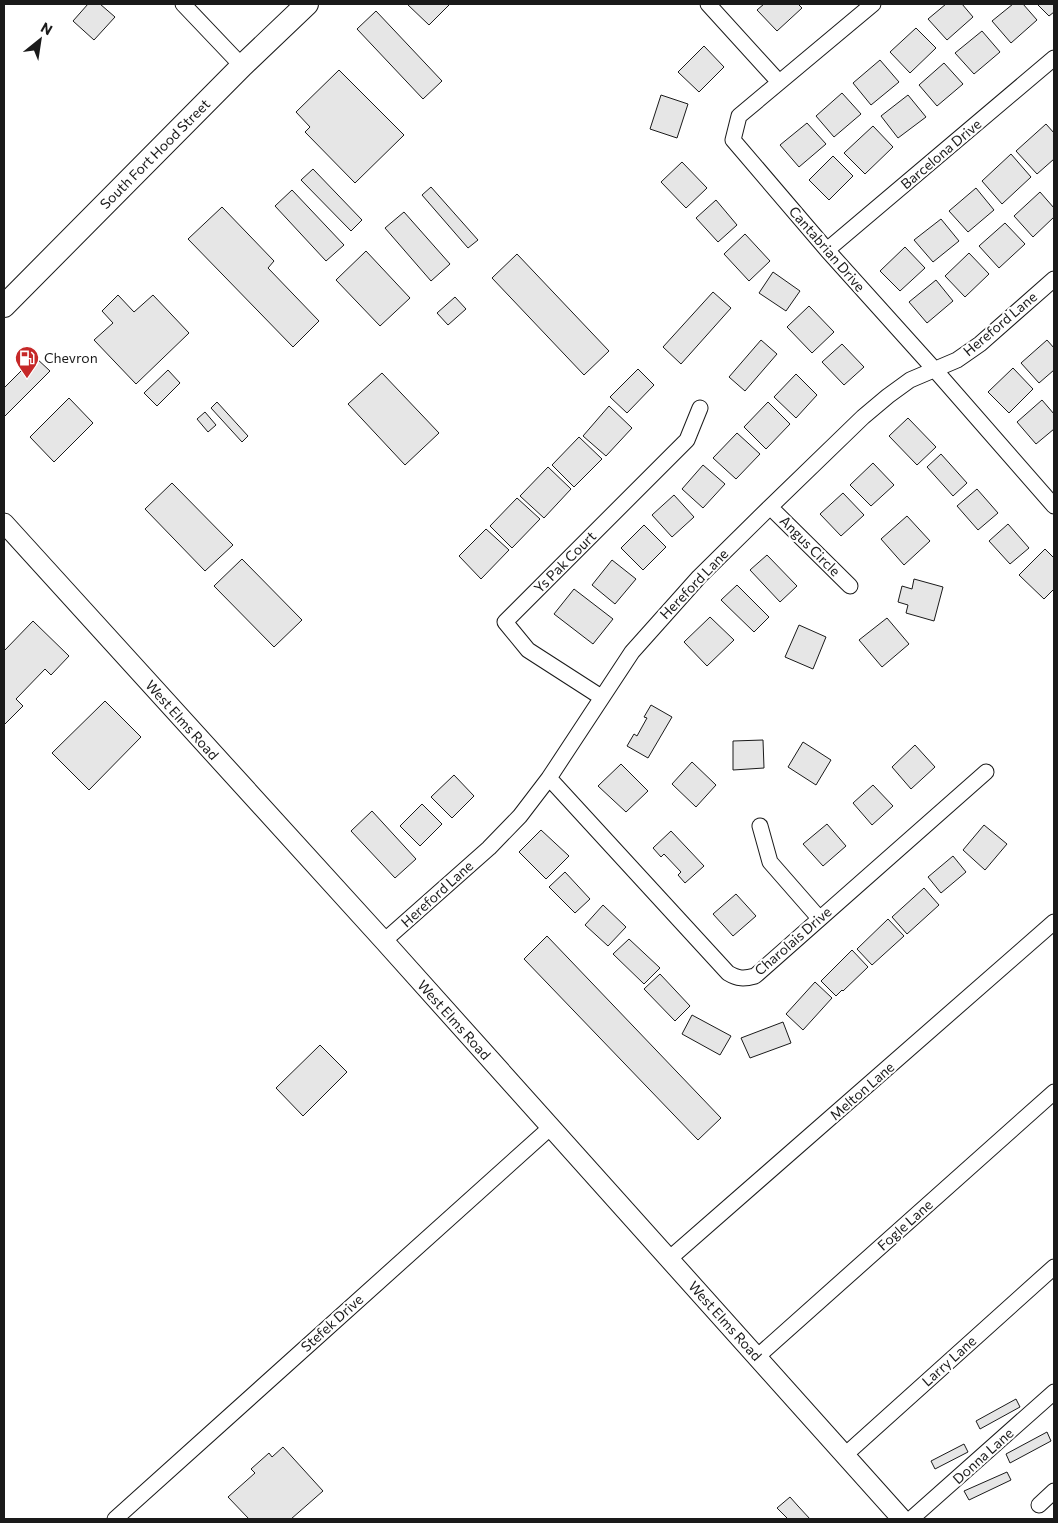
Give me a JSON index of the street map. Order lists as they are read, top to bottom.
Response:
{
  "streets": {
    "highway": ["South Fort Hood Street"],
    "main road": ["West Elms Road"],
    "street": [
      "Barcelona Drive",
      "Cantabrian Drive",
      "Hereford Lane",
      "Angus Circle",
      "Ys Pak Court",
      "Charolais Drive",
      "Melton Lane",
      "Fogle Lane",
      "Stefek Drive",
      "Larry Lane",
      "Donna Lane"
    ]
  },
  "crossings": [
    ["Barcelona Drive", "Cantabrian Drive"],
    ["Cantabrian Drive", "Hereford Lane"],
    ["Hereford Lane", "Angus Circle"],
    ["Hereford Lane", "Ys Pak Court"],
    ["Hereford Lane", "West Elms Road"],
    ["Hereford Lane", "Charolais Drive"],
    ["West Elms Road", "Melton Lane"],
    ["West Elms Road", "Fogle Lane"],
    ["West Elms Road", "Stefek Drive"],
    ["West Elms Road", "Larry Lane"]
  ],
  "places": {
    "fuel station": ["Chevron"]
  },
  "north": "top right"
}
